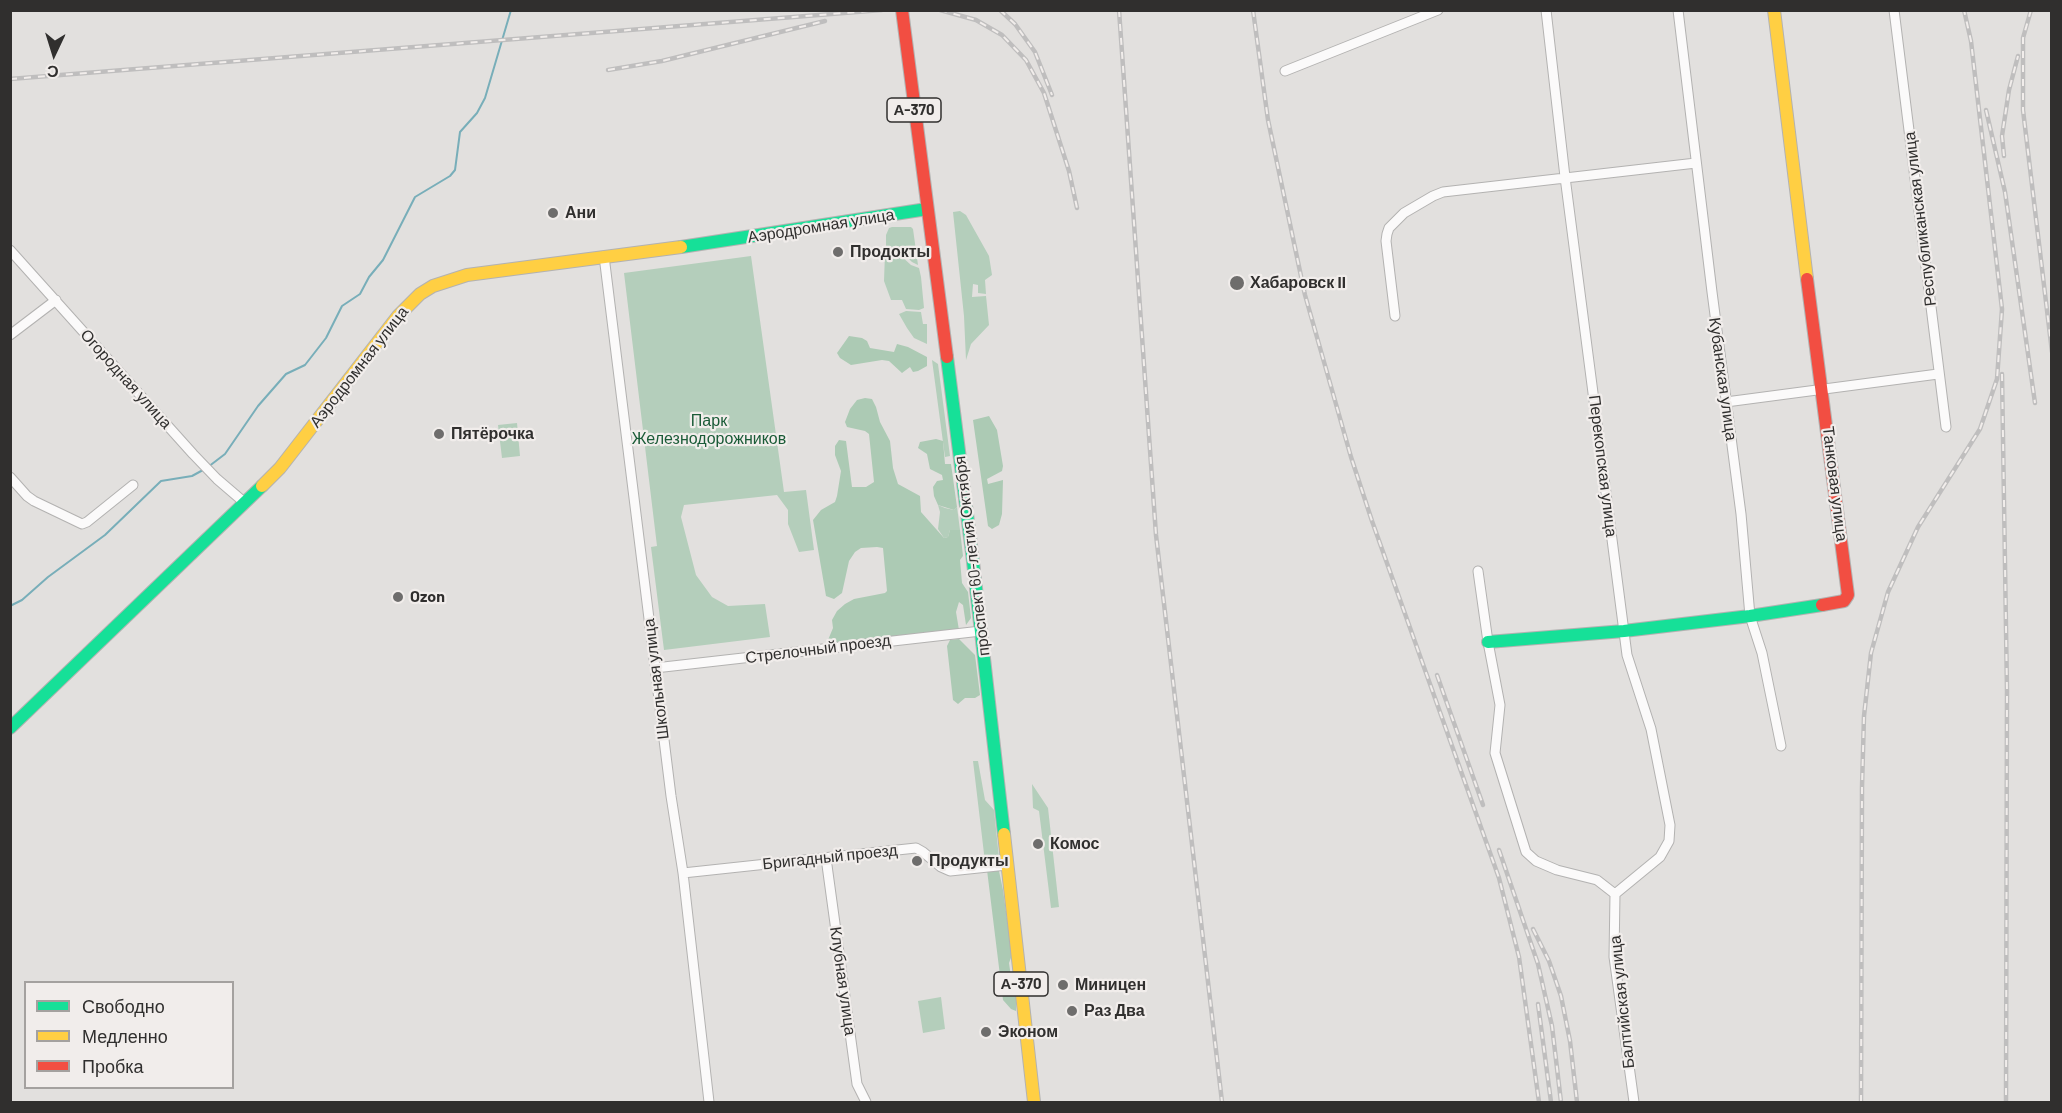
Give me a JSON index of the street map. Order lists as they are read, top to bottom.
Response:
{
  "streets": {
    "main road": [
      "А-370",
      "Аэродромная улица",
      "Танковая улица",
      "проспект 60-летия Октября"
    ],
    "street": [
      "Республиканская улица",
      "Огородная улица",
      "Кубанская улица",
      "Перекопская улица",
      "Стрелочный проезд",
      "Школьная улица",
      "Бригадный проезд",
      "Клубная улица",
      "Балтийская улица"
    ]
  },
  "crossings": [
    ["Аэродромная улица", "Огородная улица"],
    ["Аэродромная улица", "проспект 60-летия Октября"],
    ["Аэродромная улица", "Школьная улица"],
    ["Кубанская улица", "Танковая улица"],
    ["Перекопская улица", "Танковая улица"],
    ["Перекопская улица", "Балтийская улица"],
    ["проспект 60-летия Октября", "Стрелочный проезд"],
    ["проспект 60-летия Октября", "Бригадный проезд"],
    ["Стрелочный проезд", "Школьная улица"],
    ["Школьная улица", "Бригадный проезд"],
    ["Бригадный проезд", "Клубная улица"]
  ],
  "parks": ["Парк Железнодорожников"],
  "places": [
    "Ани",
    "Продокты",
    "Хабаровск II",
    "Пятёрочка",
    "Ozon",
    "Комос",
    "Продукты",
    "Миницен",
    "Раз Два",
    "Эконом"
  ],
  "legend": ["Свободно", "Медленно", "Пробка"],
  "north": "bottom"
}
